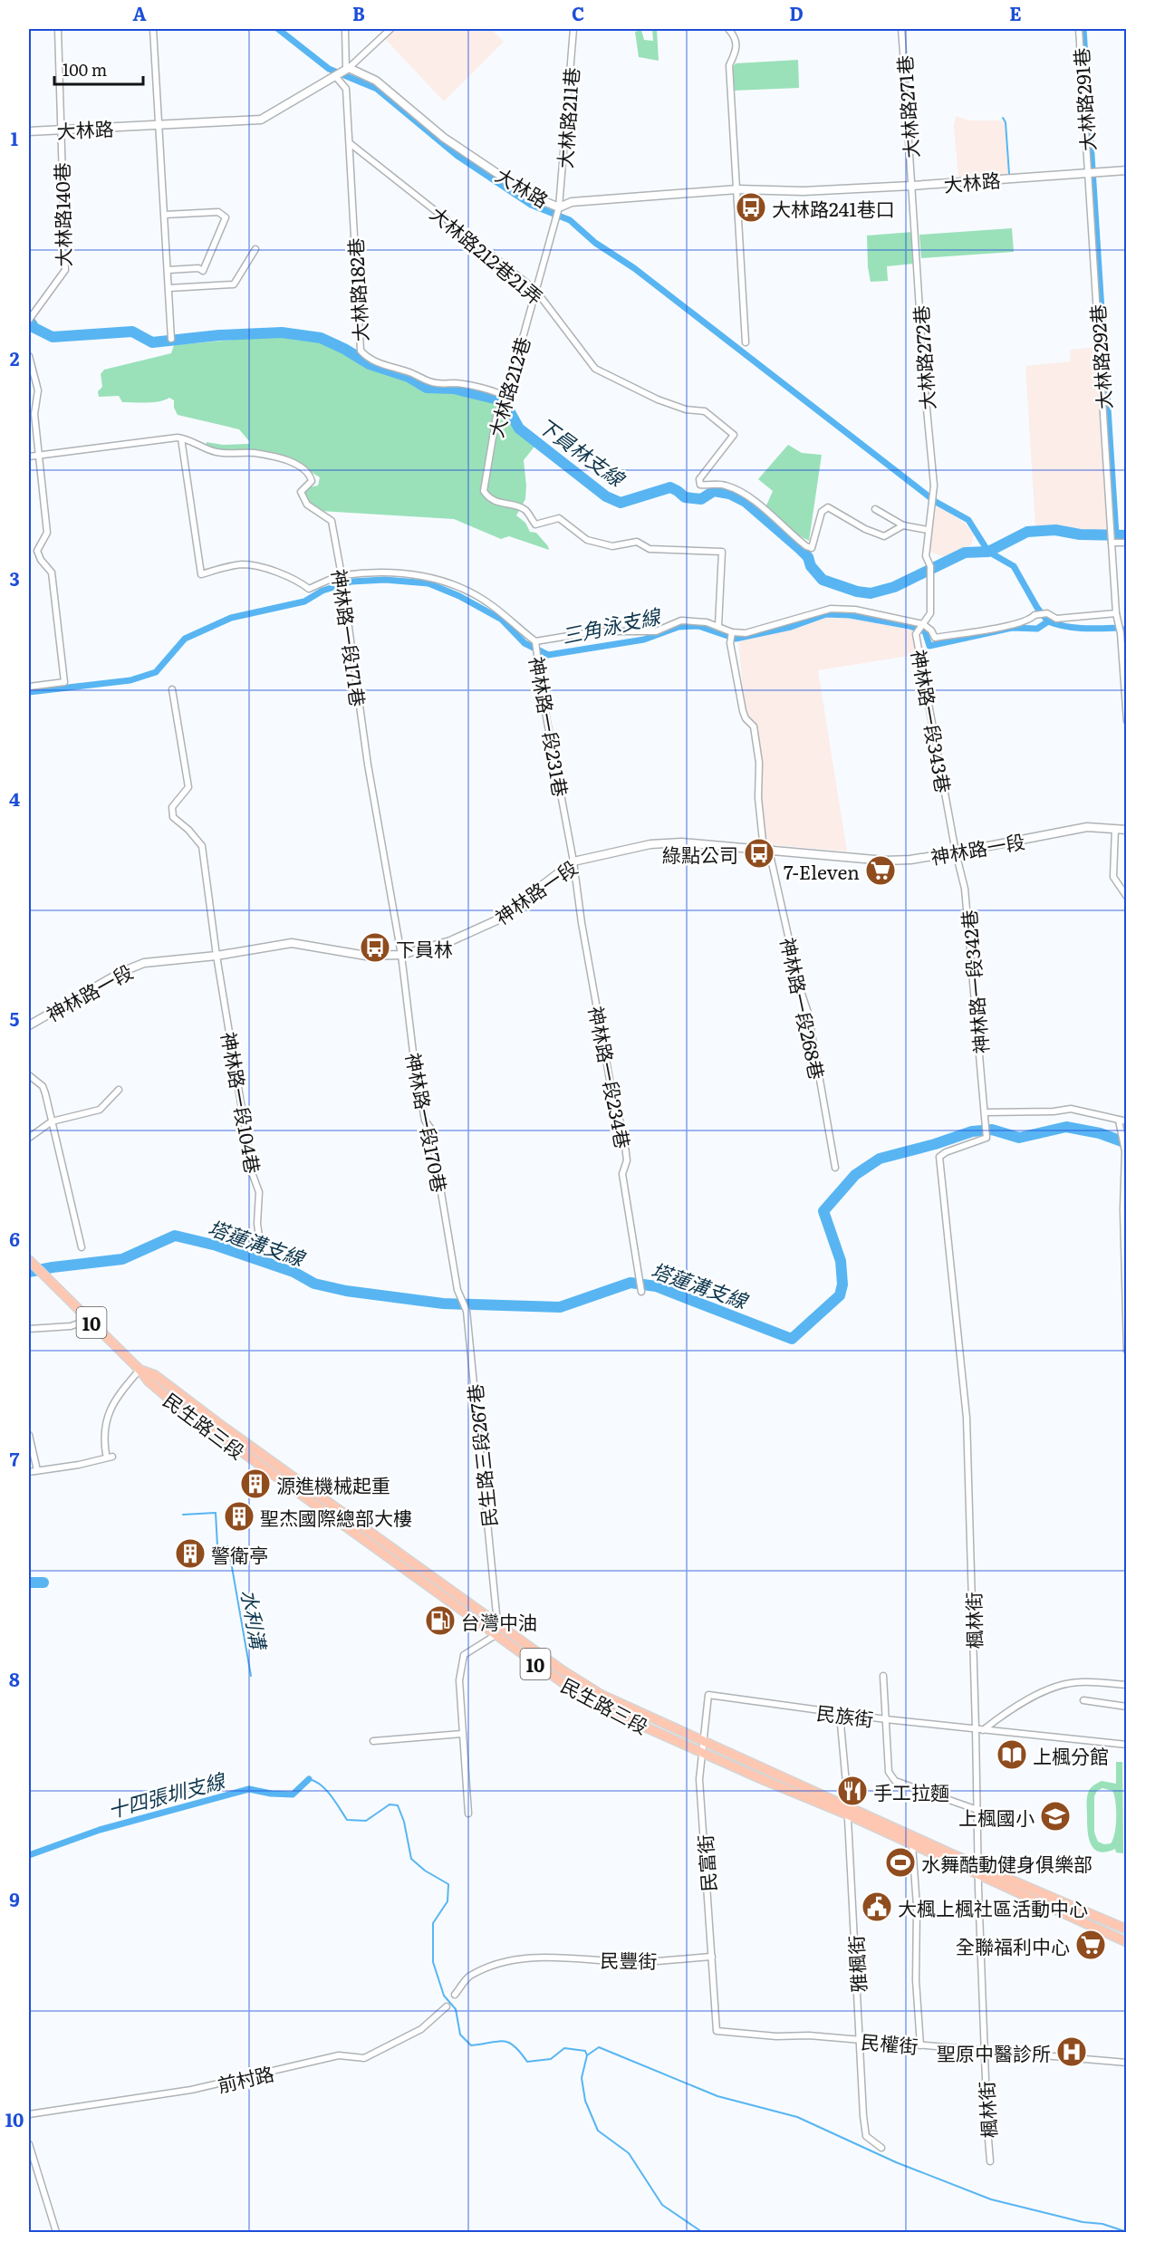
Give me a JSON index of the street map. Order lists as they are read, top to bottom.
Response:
{
  "streets": {
    "main road": ["10", "民生路三段"],
    "street": [
      "大林路291巷",
      "大林路271巷",
      "大林路211巷",
      "大林路",
      "大林路140巷",
      "大林路212巷21弄",
      "大林路182巷",
      "大林路292巷",
      "大林路272巷",
      "大林路212巷",
      "神林路一段171巷",
      "神林路一段343巷",
      "神林路一段231巷",
      "神林路一段",
      "神林路一段342巷",
      "神林路一段268巷",
      "神林路一段234巷",
      "神林路一段104巷",
      "神林路一段170巷",
      "民生路三段267巷",
      "楓林街",
      "民族街",
      "民富街",
      "民豐街",
      "雅楓街",
      "民權街",
      "前村路"
    ]
  },
  "crossings": [
    ["大林路291巷", "大林路"],
    ["大林路291巷", "大林路292巷"],
    ["大林路271巷", "大林路"],
    ["大林路271巷", "大林路272巷"],
    ["大林路211巷", "大林路"],
    ["大林路211巷", "大林路212巷"],
    ["大林路", "大林路140巷"],
    ["大林路", "大林路182巷"],
    ["大林路", "大林路292巷"],
    ["大林路", "大林路272巷"],
    ["大林路", "大林路212巷"],
    ["大林路212巷21弄", "大林路182巷"],
    ["大林路212巷21弄", "大林路212巷"],
    ["大林路182巷", "大林路212巷"],
    ["大林路272巷", "神林路一段343巷"],
    ["神林路一段171巷", "神林路一段231巷"],
    ["神林路一段171巷", "神林路一段"],
    ["神林路一段171巷", "神林路一段170巷"],
    ["神林路一段343巷", "神林路一段"],
    ["神林路一段343巷", "神林路一段342巷"],
    ["神林路一段231巷", "神林路一段"],
    ["神林路一段231巷", "神林路一段234巷"],
    ["神林路一段", "神林路一段342巷"],
    ["神林路一段", "神林路一段268巷"],
    ["神林路一段", "神林路一段234巷"],
    ["神林路一段", "神林路一段104巷"],
    ["神林路一段", "神林路一段170巷"],
    ["神林路一段342巷", "楓林街"],
    ["神林路一段170巷", "民生路三段267巷"],
    ["10", "民生路三段"],
    ["10", "楓林街"],
    ["民生路三段", "民生路三段267巷"],
    ["民生路三段", "楓林街"],
    ["民生路三段", "民富街"],
    ["民生路三段", "雅楓街"],
    ["楓林街", "民族街"],
    ["楓林街", "民權街"],
    ["民族街", "民富街"],
    ["民族街", "雅楓街"],
    ["民富街", "民豐街"],
    ["民富街", "民權街"],
    ["雅楓街", "民權街"]
  ],
  "water": [
    "下員林支線",
    "三角泳支線",
    "塔蓮溝支線",
    "水利溝",
    "十四張圳支線"
  ],
  "places": {
    "bus stop": ["大林路241巷口", "綠點公司", "下員林"],
    "supermarket": ["7-Eleven", "全聯福利中心"],
    "building": ["源進機械起重", "聖杰國際總部大樓", "警衛亭"],
    "fuel station": ["台灣中油"],
    "library": ["上楓分館"],
    "restaurant": ["手工拉麵"],
    "school or university": ["上楓國小"],
    "sports": ["水舞酷動健身俱樂部"],
    "public building": ["大楓上楓社區活動中心"],
    "hospital": ["聖原中醫診所"]
  },
  "scale_bar": "100 m",
  "grid": {
    "columns": [
      "A",
      "B",
      "C",
      "D",
      "E"
    ],
    "rows": [
      "1",
      "2",
      "3",
      "4",
      "5",
      "6",
      "7",
      "8",
      "9",
      "10"
    ]
  }
}
